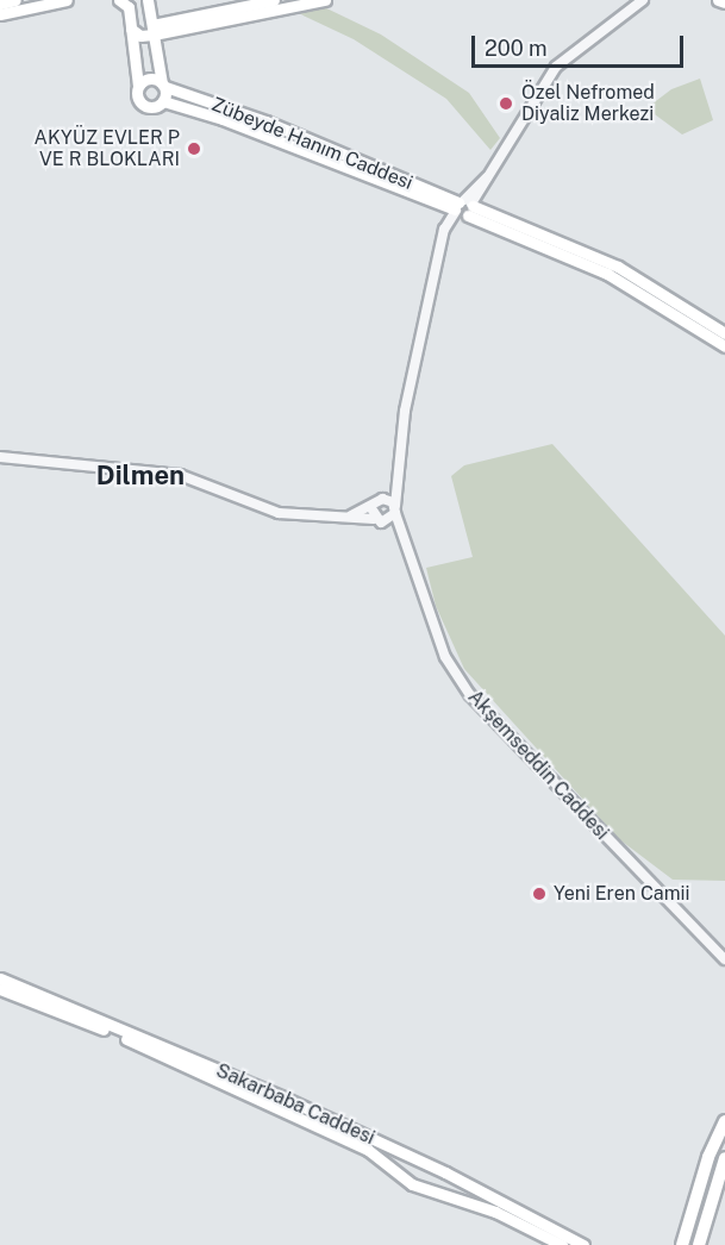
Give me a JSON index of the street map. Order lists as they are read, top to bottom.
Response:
{
  "streets": {
    "main road": ["Zübeyde Hanım Caddesi", "Sakarbaba Caddesi"],
    "street": ["Akşemseddin Caddesi"]
  },
  "districts": ["Dilmen"],
  "places": ["Özel Nefromed Diyaliz Merkezi", "AKYÜZ EVLER P VE R BLOKLARI", "Yeni Eren Camii"],
  "scale_bar": "200 m"
}
